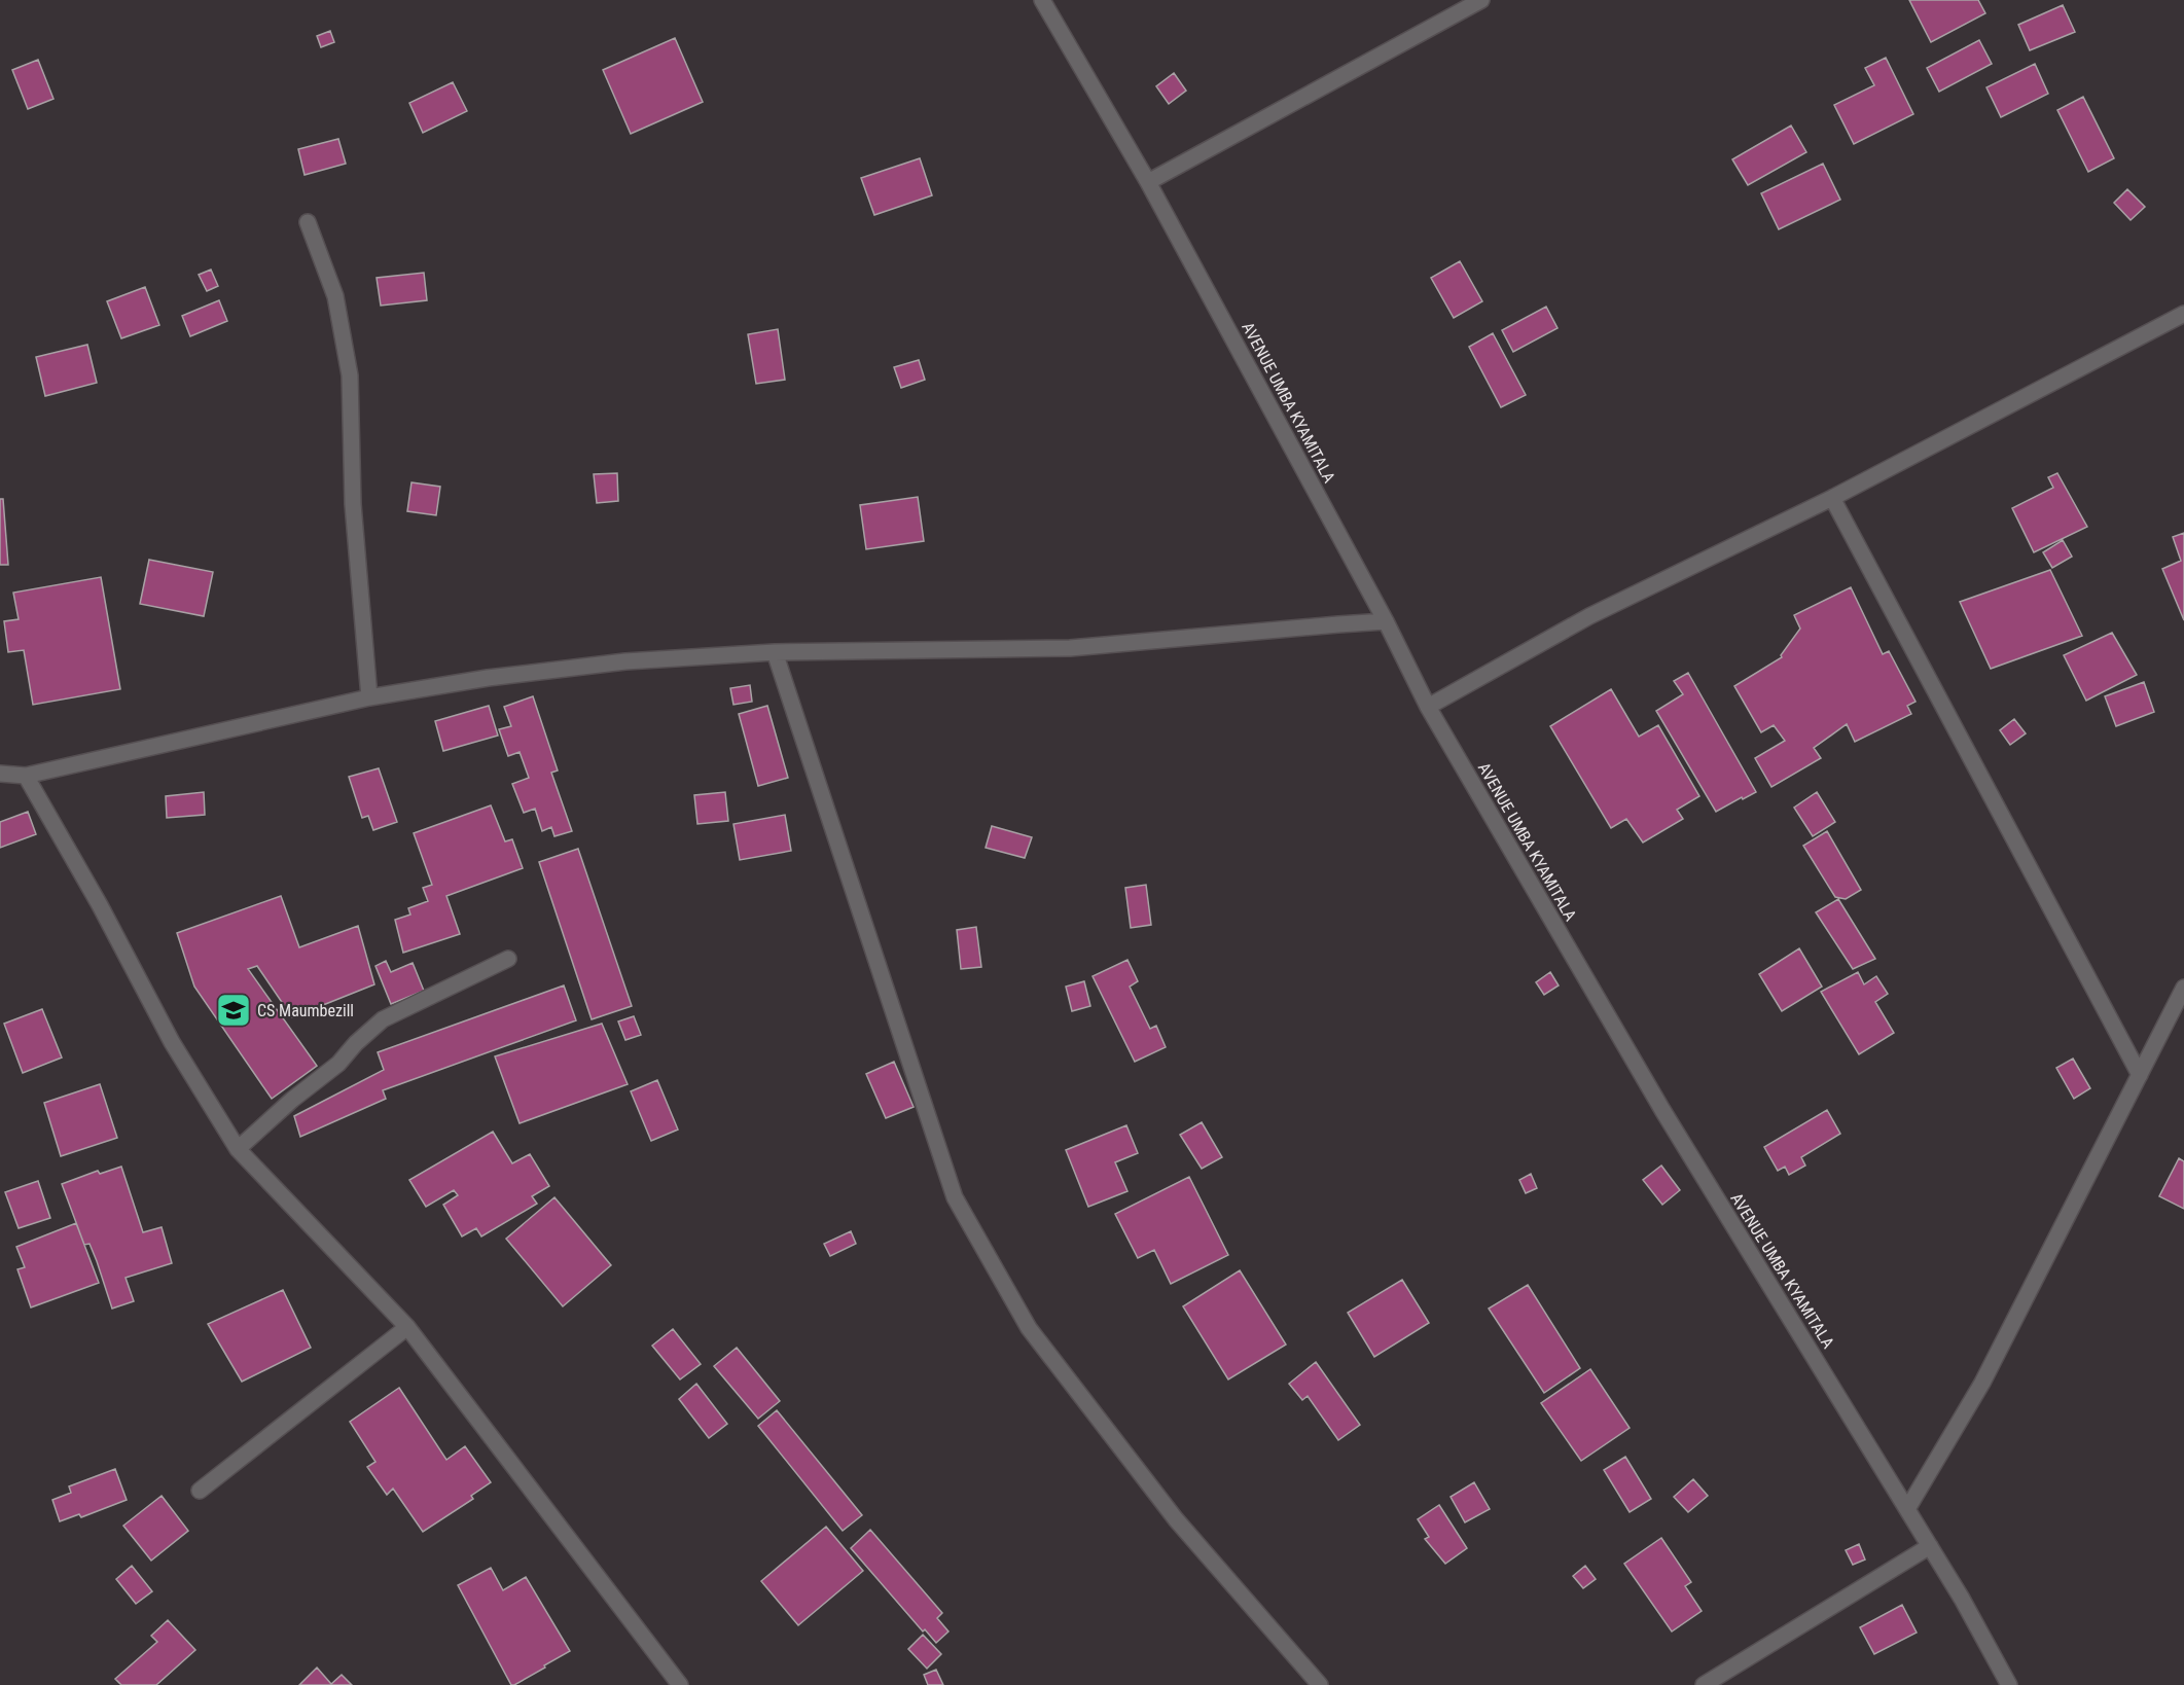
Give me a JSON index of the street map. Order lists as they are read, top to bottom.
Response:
{
  "streets": {
    "street": ["AVENUE UMBA KYAMITALA"]
  },
  "places": {
    "school or university": ["CS Maumbezill"]
  }
}
